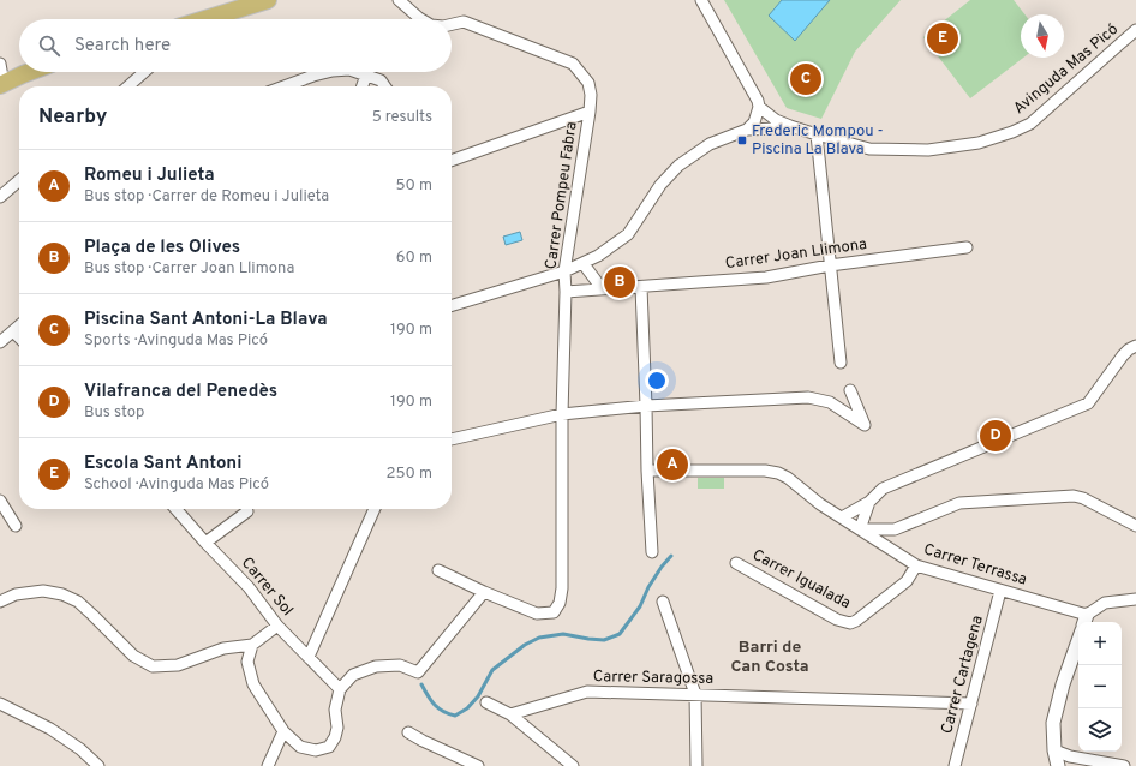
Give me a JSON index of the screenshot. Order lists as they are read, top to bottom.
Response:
{
  "streets": {
    "street": [
      "Avinguda Mas Picó",
      "Carrer Pompeu Fabra",
      "Carrer Joan Llimona",
      "Carrer Terrassa",
      "Carrer Igualada",
      "Carrer Sol",
      "Carrer Cartagena",
      "Carrer Saragossa"
    ]
  },
  "crossings": [
    ["Avinguda Mas Picó", "Carrer Pompeu Fabra"],
    ["Carrer Pompeu Fabra", "Carrer Joan Llimona"],
    ["Carrer Terrassa", "Carrer Igualada"],
    ["Carrer Terrassa", "Carrer Cartagena"],
    ["Carrer Cartagena", "Carrer Saragossa"]
  ],
  "districts": ["Barri de Can Costa"],
  "places": {
    "transit": ["Frederic Mompou - Piscina La Blava"]
  },
  "north": "bottom",
  "page": {
    "search": "Search here",
    "pins": [
      "E",
      "C",
      "B",
      "D",
      "A"
    ],
    "heading": ["Nearby", "5 results"],
    "list": [
      {
        "mark": "A",
        "name": "Romeu i Julieta",
        "note": "Bus stop · Carrer de Romeu i Julieta",
        "value": "50 m"
      },
      {
        "mark": "B",
        "name": "Plaça de les Olives",
        "note": "Bus stop · Carrer Joan Llimona",
        "value": "60 m"
      },
      {
        "mark": "C",
        "name": "Piscina Sant Antoni-La Blava",
        "note": "Sports · Avinguda Mas Picó",
        "value": "190 m"
      },
      {
        "mark": "D",
        "name": "Vilafranca del Penedès",
        "note": "Bus stop",
        "value": "190 m"
      },
      {
        "mark": "E",
        "name": "Escola Sant Antoni",
        "note": "School · Avinguda Mas Picó",
        "value": "250 m"
      }
    ],
    "map_buttons": ["+", "−"]
  }
}
